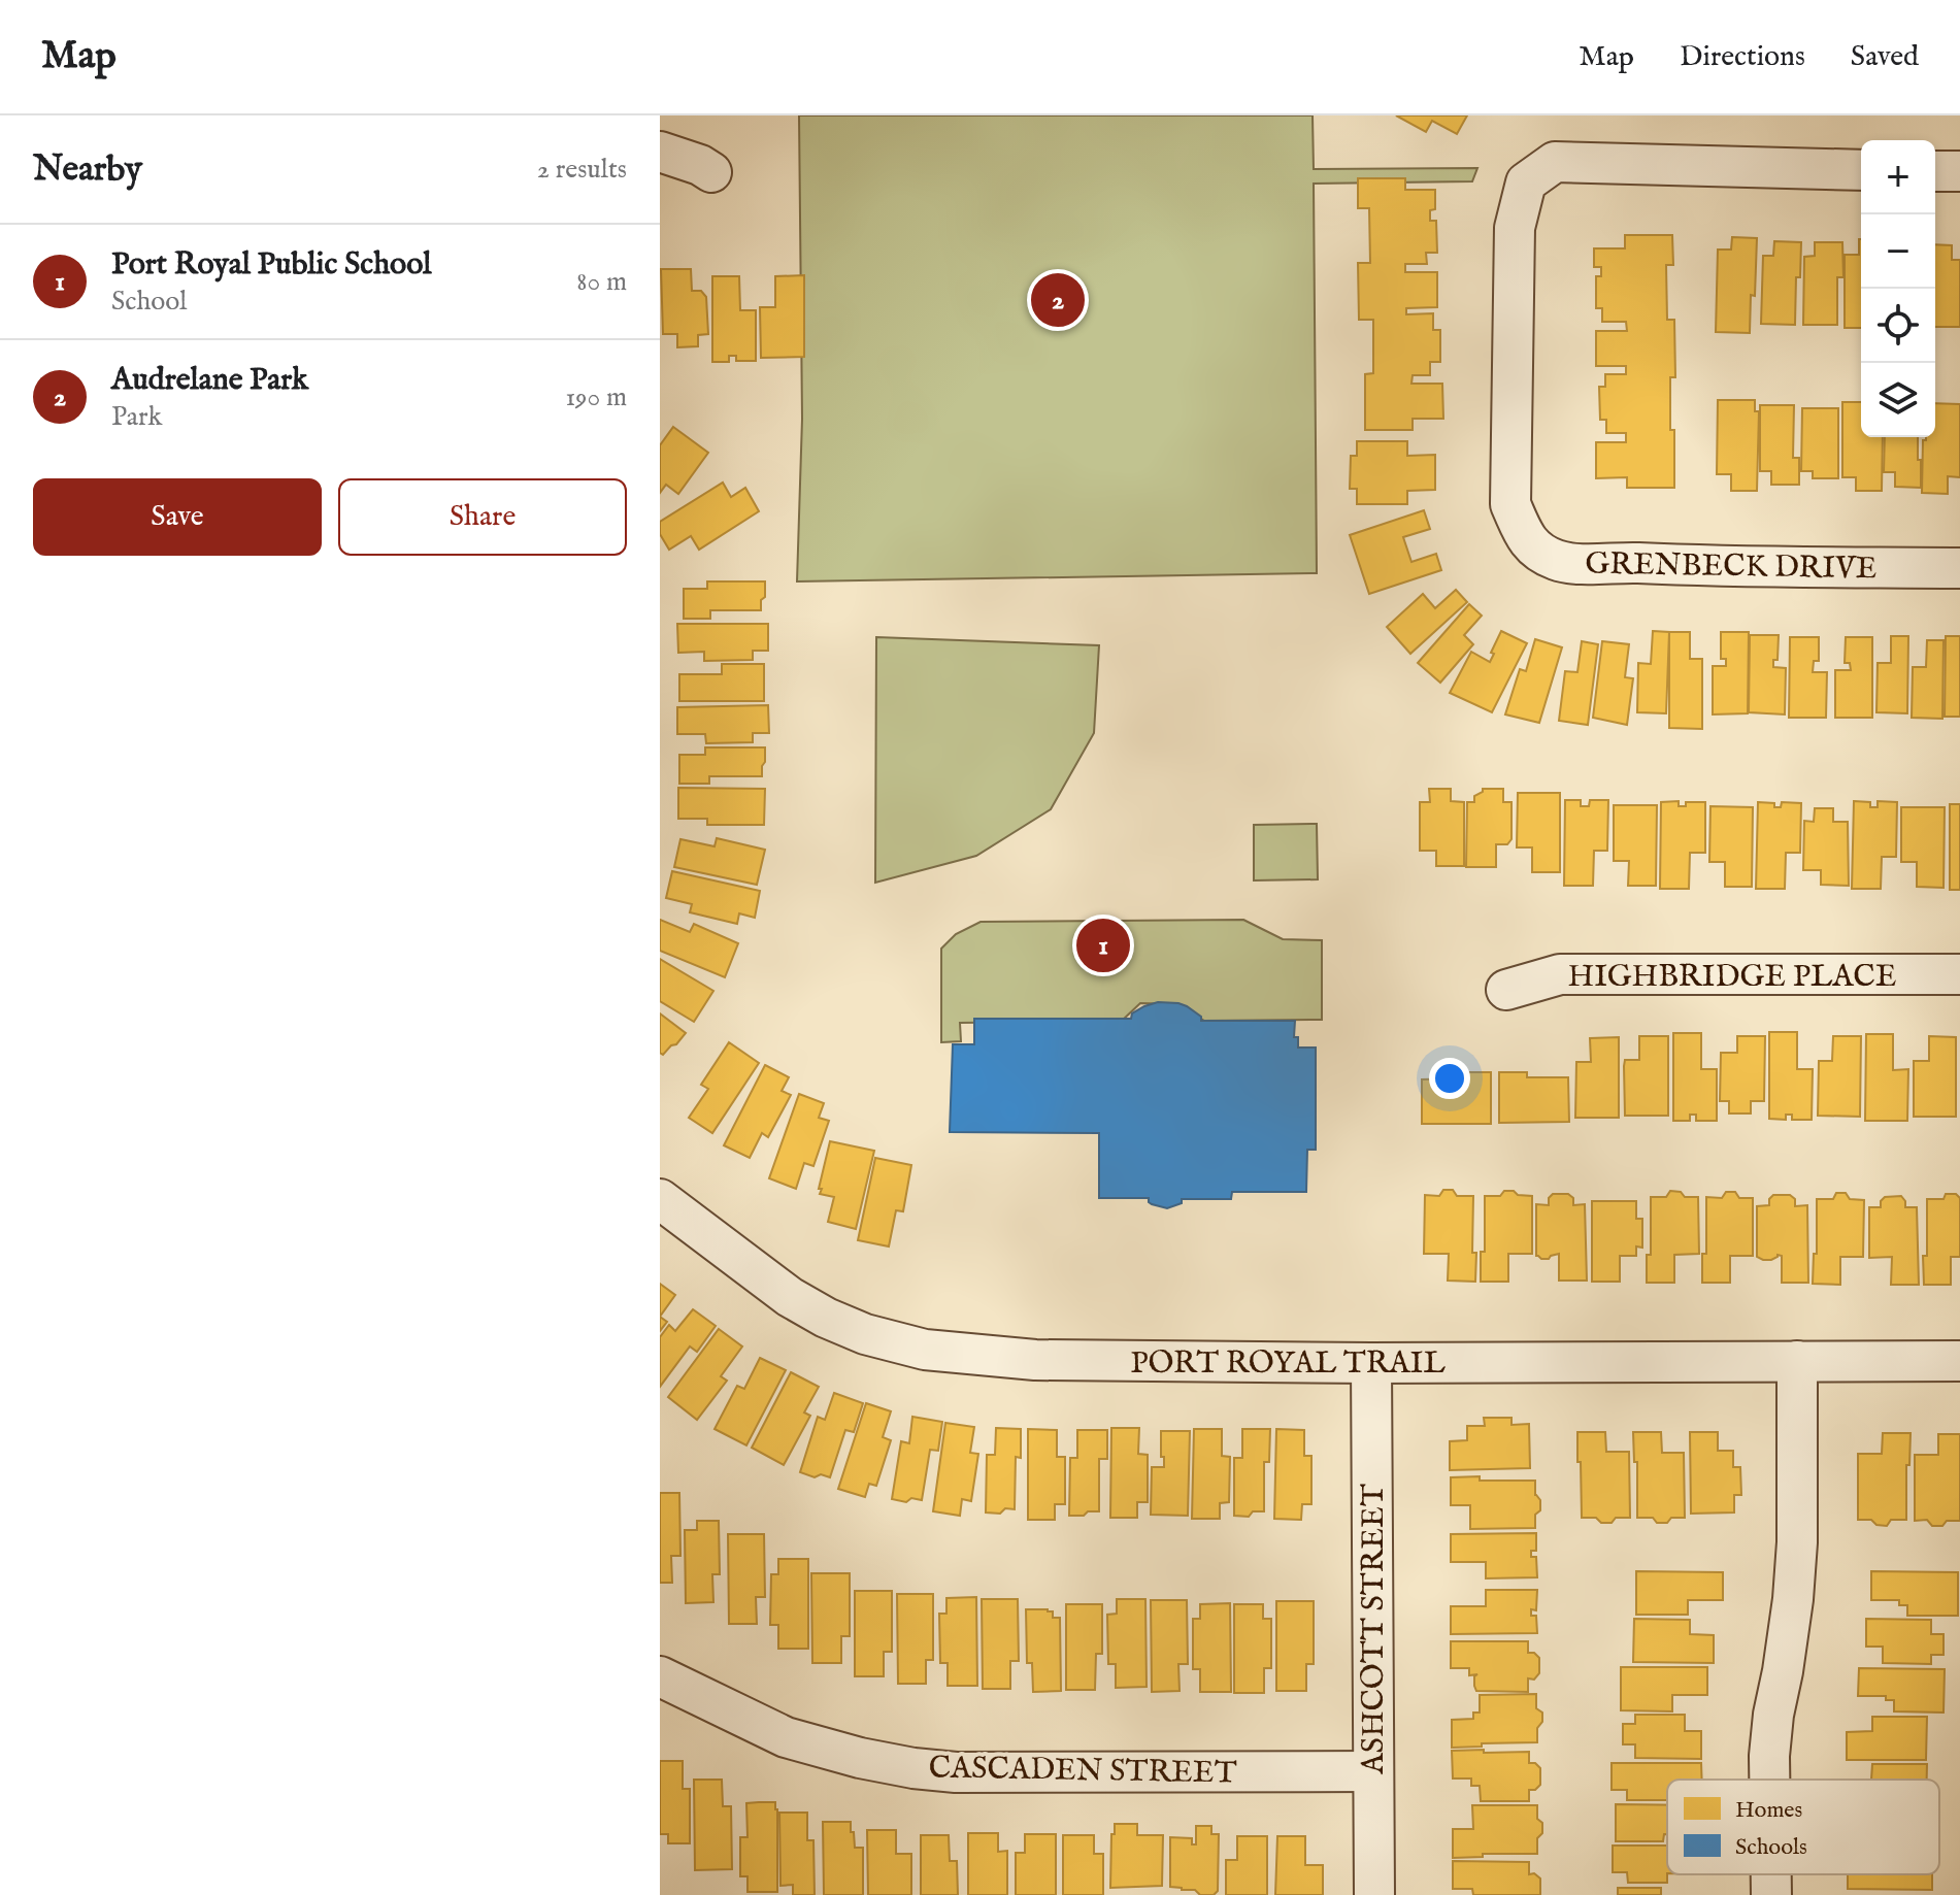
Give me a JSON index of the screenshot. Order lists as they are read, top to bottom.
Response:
{
  "streets": {
    "street": [
      "GRENBECK DRIVE",
      "HIGHBRIDGE PLACE",
      "PORT ROYAL TRAIL",
      "ASHCOTT STREET",
      "CASCADEN STREET"
    ]
  },
  "crossings": [
    ["PORT ROYAL TRAIL", "ASHCOTT STREET"],
    ["ASHCOTT STREET", "CASCADEN STREET"]
  ],
  "legend": ["Homes", "Schools"],
  "page": {
    "header": "Map",
    "nav": ["Map", "Directions", "Saved"],
    "heading": ["Nearby", "2 results"],
    "map_buttons": ["+", "−"],
    "list": [
      {
        "mark": "1",
        "name": "Port Royal Public School",
        "note": "School",
        "value": "80 m"
      },
      {
        "mark": "2",
        "name": "Audrelane Park",
        "note": "Park",
        "value": "190 m"
      }
    ],
    "pins": ["2", "1"],
    "buttons": ["Save", "Share"]
  }
}
